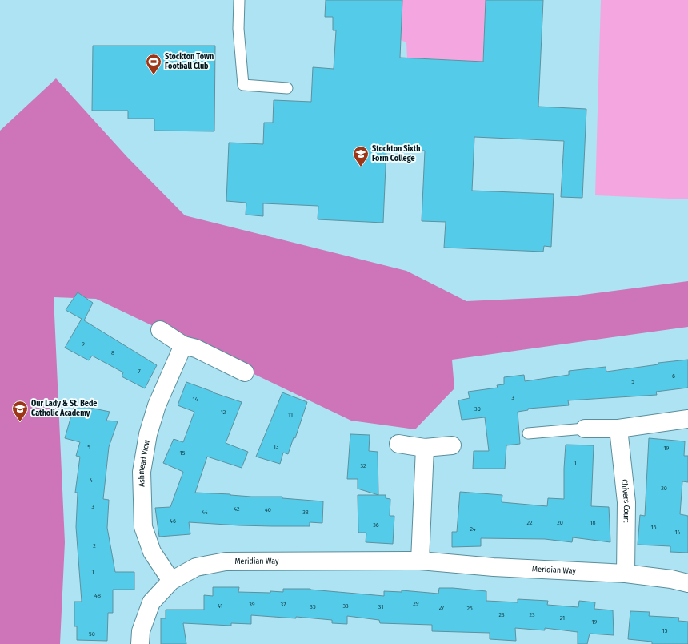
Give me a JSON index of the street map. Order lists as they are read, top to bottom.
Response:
{
  "streets": {
    "street": ["Ashmead View", "Chivers Court", "Meridian Way"]
  },
  "crossings": [
    ["Ashmead View", "Meridian Way"],
    ["Chivers Court", "Meridian Way"]
  ],
  "places": {
    "sports": ["Stockton Town Football Club"],
    "school or university": ["Stockton Sixth Form College", "Our Lady & St. Bede Catholic Academy"]
  },
  "house_numbers": [
    "9",
    "8",
    "7",
    "6",
    "5",
    "3",
    "14",
    "30",
    "12",
    "11",
    "13",
    "5",
    "19",
    "15",
    "1",
    "32",
    "4",
    "20",
    "3",
    "42",
    "40",
    "44",
    "38",
    "46",
    "22",
    "20",
    "18",
    "36",
    "16",
    "24",
    "14",
    "2",
    "1",
    "48",
    "29",
    "39",
    "37",
    "41",
    "33",
    "35",
    "31",
    "27",
    "25",
    "23",
    "23",
    "21",
    "19",
    "15",
    "50"
  ]
}
